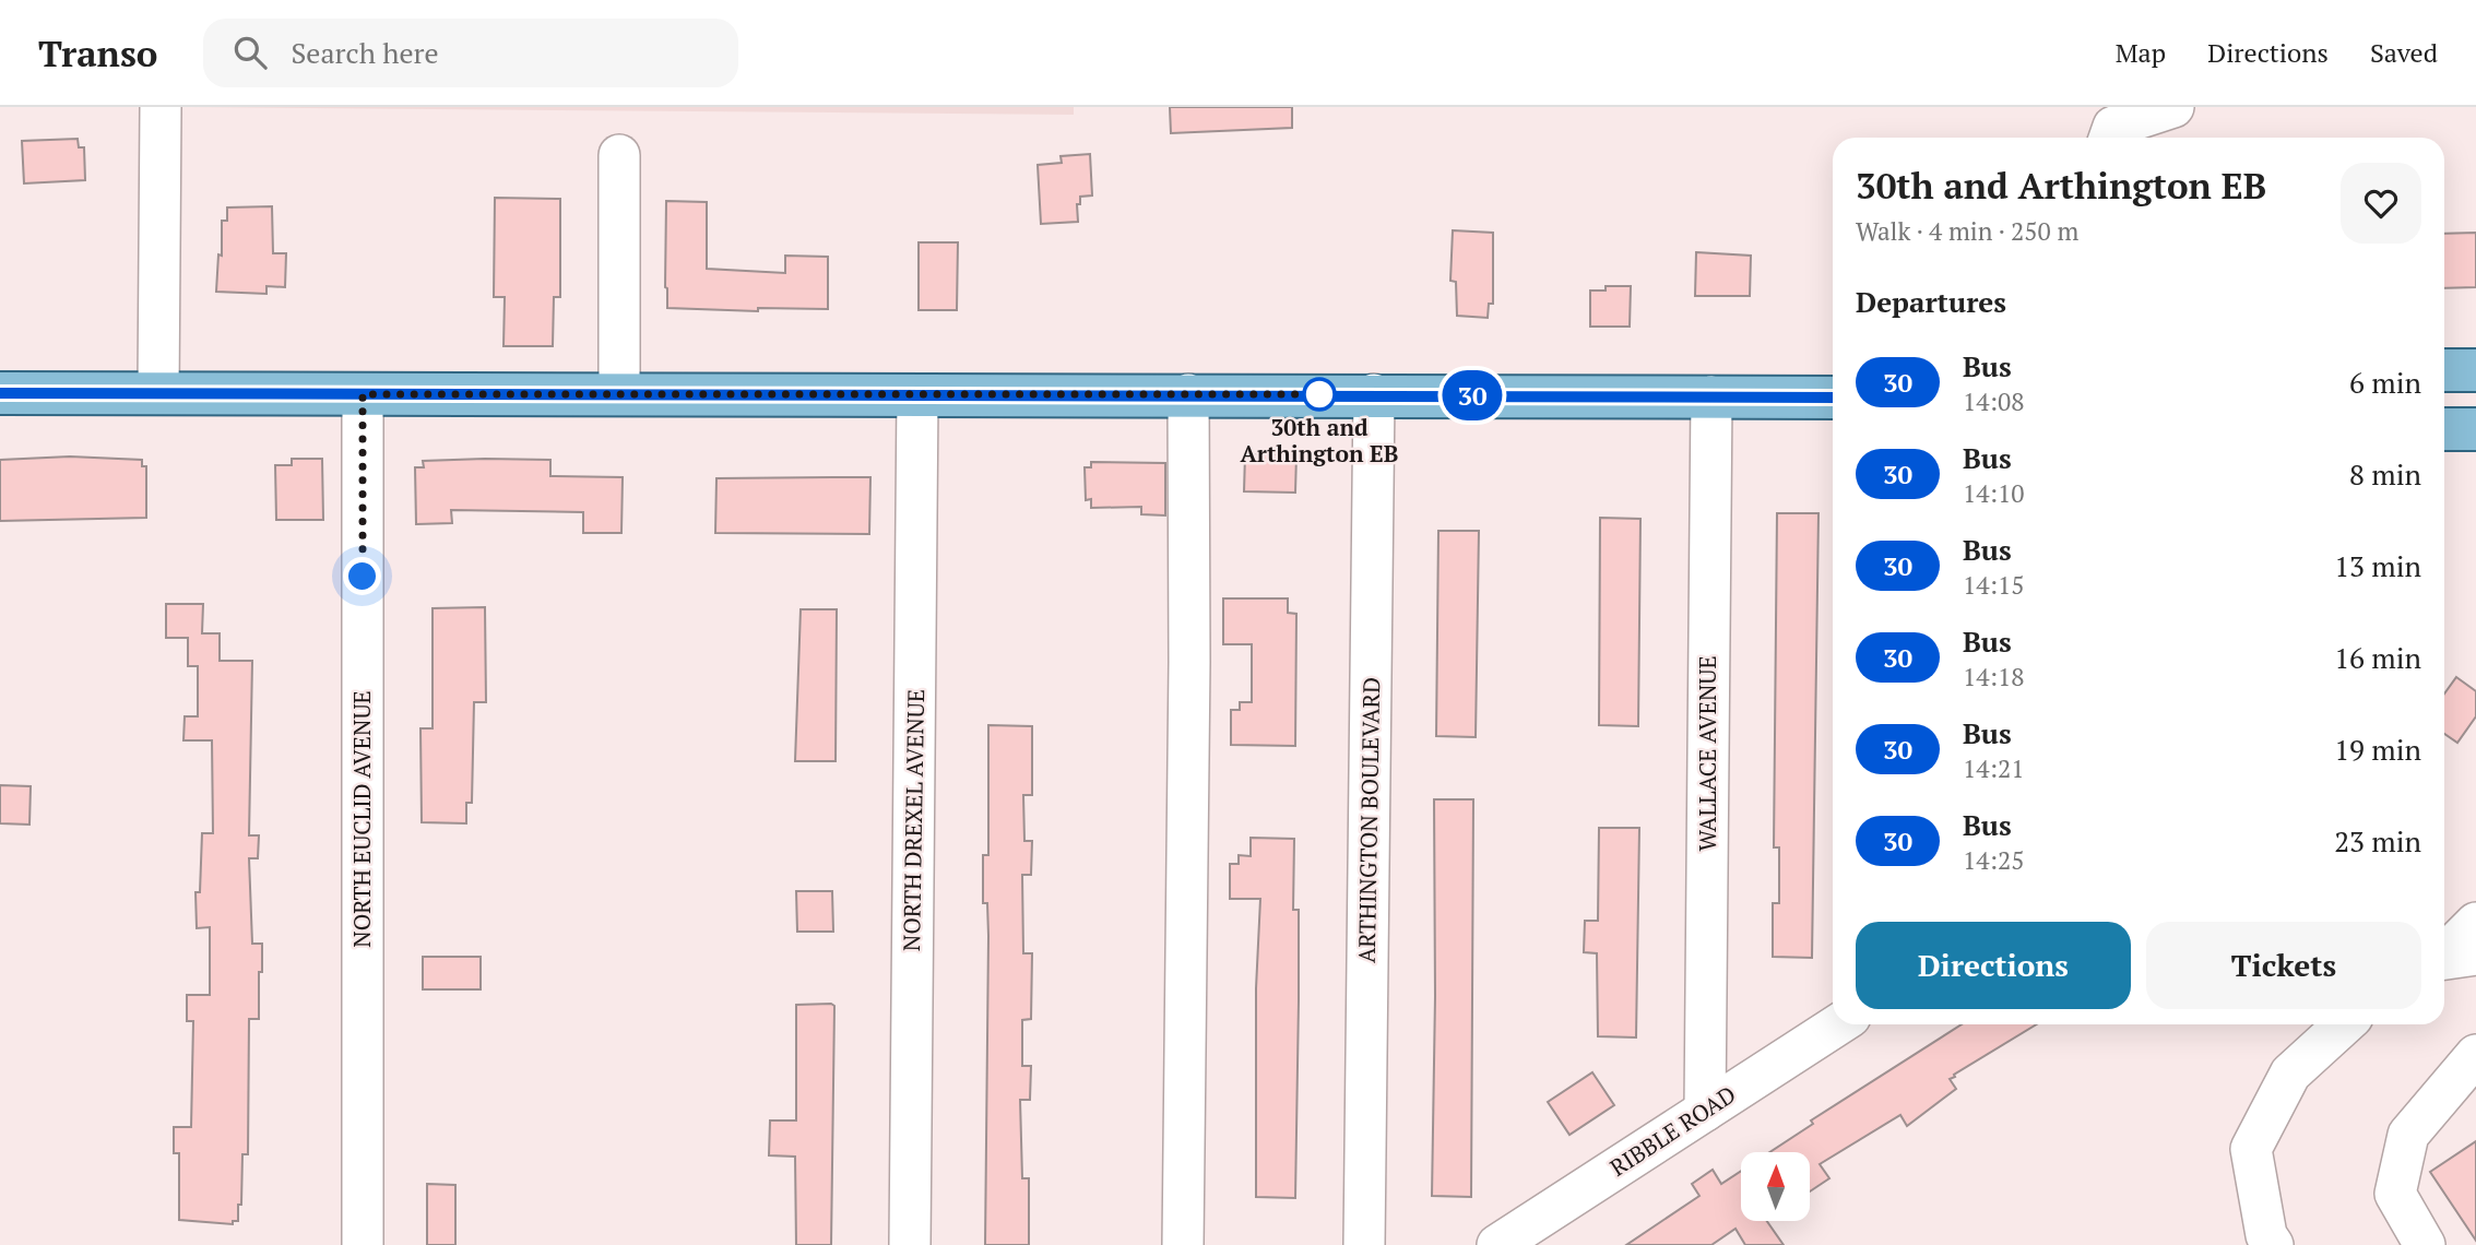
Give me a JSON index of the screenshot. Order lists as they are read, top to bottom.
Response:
{
  "streets": {
    "street": [
      "WALLACE AVENUE",
      "NORTH EUCLID AVENUE",
      "NORTH DREXEL AVENUE",
      "ARTHINGTON BOULEVARD",
      "RIBBLE ROAD"
    ]
  },
  "crossings": [
    ["WALLACE AVENUE", "RIBBLE ROAD"]
  ],
  "places": ["30th and Arthington EB"],
  "lines": ["bus line 30"],
  "north": "top",
  "page": {
    "header": "Transo",
    "search": "Search here",
    "nav": ["Map", "Directions", "Saved"],
    "on_map": "30",
    "heading": [
      ["30th and Arthington EB", "Walk · 4 min · 250 m"],
      "Departures"
    ],
    "list": [
      {
        "mark": "30",
        "name": "Bus",
        "note": "14:08",
        "value": "6 min"
      },
      {
        "mark": "30",
        "name": "Bus",
        "note": "14:10",
        "value": "8 min"
      },
      {
        "mark": "30",
        "name": "Bus",
        "note": "14:15",
        "value": "13 min"
      },
      {
        "mark": "30",
        "name": "Bus",
        "note": "14:18",
        "value": "16 min"
      },
      {
        "mark": "30",
        "name": "Bus",
        "note": "14:21",
        "value": "19 min"
      },
      {
        "mark": "30",
        "name": "Bus",
        "note": "14:25",
        "value": "23 min"
      }
    ],
    "buttons": ["Directions", "Tickets"]
  }
}
